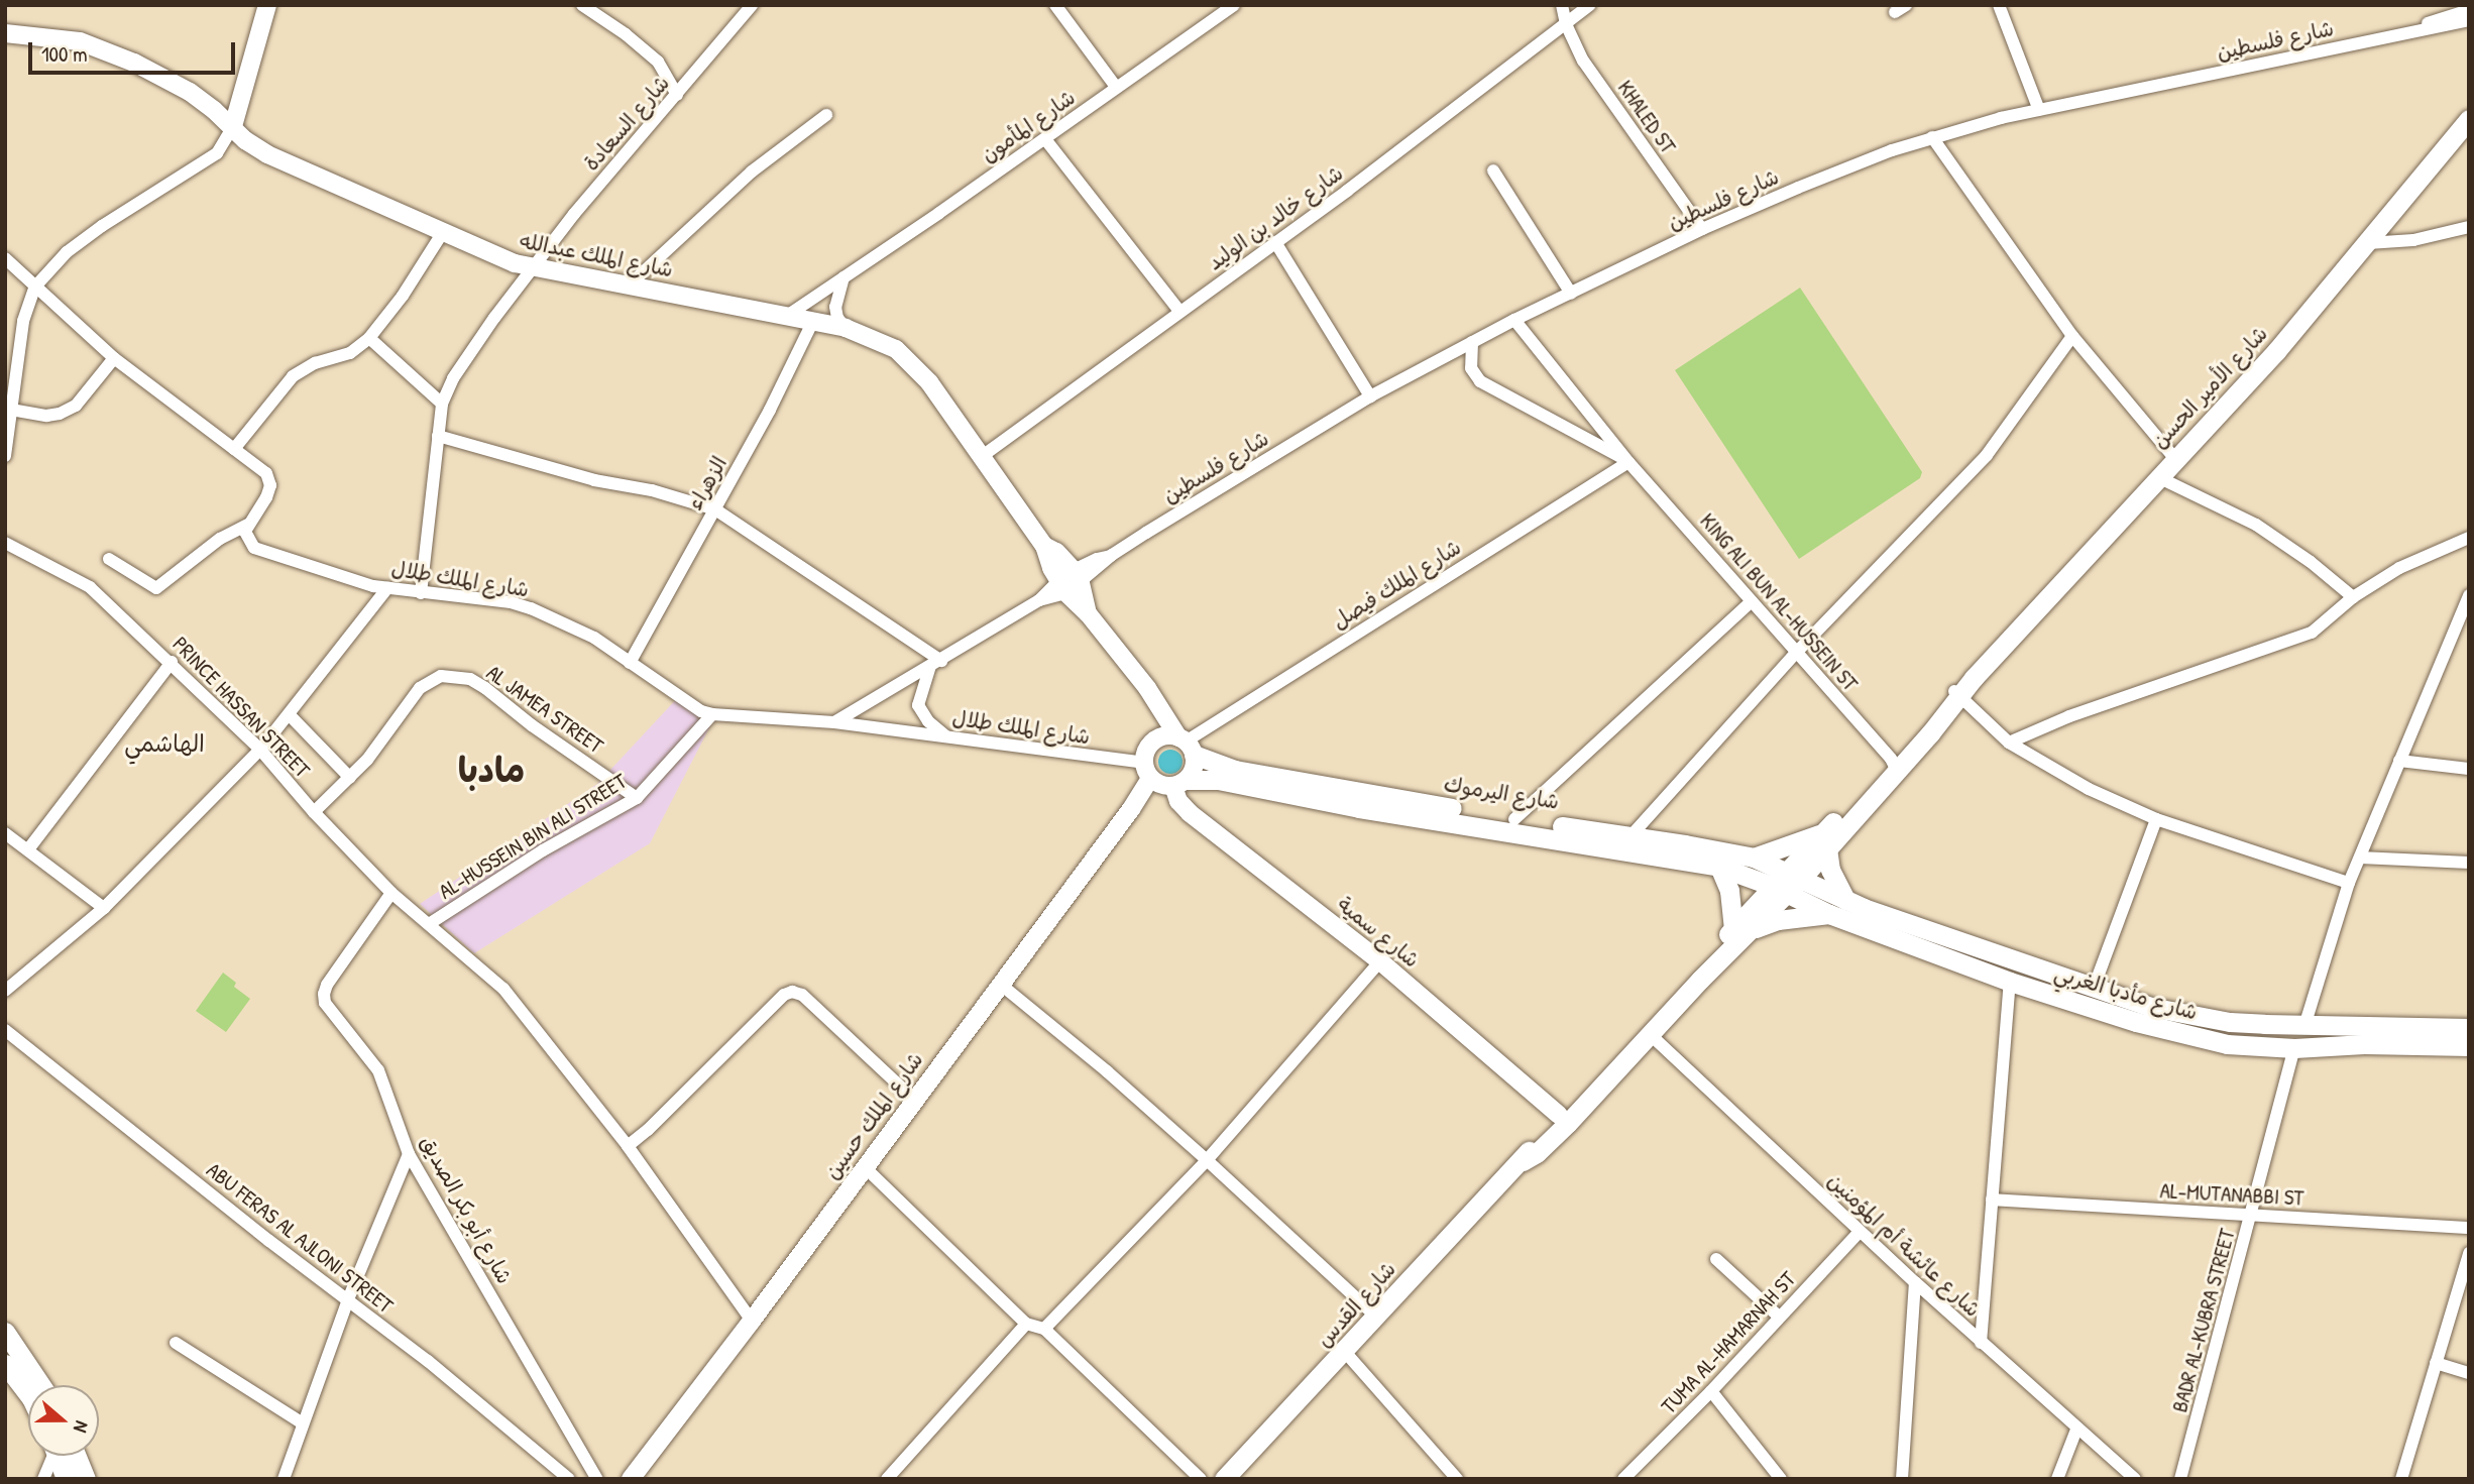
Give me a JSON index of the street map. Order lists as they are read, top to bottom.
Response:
{
  "streets": {
    "main road": [
      "شارع الملك عبدالله",
      "شارع الأمير الحسن",
      "شارع اليرموك",
      "شارع سمية",
      "شارع مأدبا الغربي",
      "شارع الملك حسين",
      "شارع القدس"
    ],
    "street": [
      "شارع فلسطين",
      "KHALED ST",
      "شارع السعادة",
      "شارع المأمون",
      "شارع خالد بن الوليد",
      "الزهراء",
      "شارع الملك طلال",
      "شارع الملك فيصل",
      "KING ALI BUN AL-HUSSEIN ST",
      "PRINCE HASSAN STREET",
      "AL JAMEA STREET",
      "AL-HUSSEIN BIN ALI STREET",
      "AL-MUTANABBI ST",
      "شارع أبو بكر الصديق",
      "ABU FERAS AL AJLONI STREET",
      "شارع عائشة أم المؤمنين",
      "BADR AL-KUBRA STREET",
      "TUMA AL-HAMARNAH ST"
    ]
  },
  "crossings": [
    ["شارع فلسطين", "KHALED ST"],
    ["شارع فلسطين", "شارع الملك عبدالله"],
    ["شارع فلسطين", "شارع الملك طلال"],
    ["شارع فلسطين", "KING ALI BUN AL-HUSSEIN ST"],
    ["KHALED ST", "شارع خالد بن الوليد"],
    ["شارع السعادة", "شارع الملك عبدالله"],
    ["شارع السعادة", "شارع الملك طلال"],
    ["شارع المأمون", "شارع الملك عبدالله"],
    ["شارع خالد بن الوليد", "شارع الملك عبدالله"],
    ["شارع الملك عبدالله", "الزهراء"],
    ["شارع الأمير الحسن", "KING ALI BUN AL-HUSSEIN ST"],
    ["شارع الأمير الحسن", "شارع اليرموك"],
    ["شارع الأمير الحسن", "شارع مأدبا الغربي"],
    ["شارع الأمير الحسن", "شارع القدس"],
    ["الزهراء", "شارع الملك طلال"],
    ["شارع الملك طلال", "شارع الملك فيصل"],
    ["شارع الملك طلال", "شارع اليرموك"],
    ["شارع الملك طلال", "AL-HUSSEIN BIN ALI STREET"],
    ["شارع الملك طلال", "شارع سمية"],
    ["شارع الملك طلال", "شارع الملك حسين"],
    ["شارع الملك فيصل", "KING ALI BUN AL-HUSSEIN ST"],
    ["شارع الملك فيصل", "شارع اليرموك"],
    ["شارع الملك فيصل", "شارع سمية"],
    ["شارع الملك فيصل", "شارع الملك حسين"],
    ["PRINCE HASSAN STREET", "AL JAMEA STREET"],
    ["PRINCE HASSAN STREET", "AL-HUSSEIN BIN ALI STREET"],
    ["PRINCE HASSAN STREET", "شارع الملك حسين"],
    ["PRINCE HASSAN STREET", "شارع أبو بكر الصديق"],
    ["AL JAMEA STREET", "AL-HUSSEIN BIN ALI STREET"],
    ["شارع اليرموك", "شارع سمية"],
    ["شارع اليرموك", "شارع مأدبا الغربي"],
    ["شارع اليرموك", "شارع الملك حسين"],
    ["شارع اليرموك", "شارع القدس"],
    ["شارع سمية", "شارع الملك حسين"],
    ["شارع سمية", "شارع القدس"],
    ["شارع مأدبا الغربي", "شارع القدس"],
    ["شارع مأدبا الغربي", "BADR AL-KUBRA STREET"],
    ["AL-MUTANABBI ST", "BADR AL-KUBRA STREET"],
    ["شارع عائشة أم المؤمنين", "شارع القدس"],
    ["شارع عائشة أم المؤمنين", "TUMA AL-HAMARNAH ST"]
  ],
  "districts": ["الهاشمي", "مادبا"],
  "scale_bar": "100 m",
  "north": "right"
}
